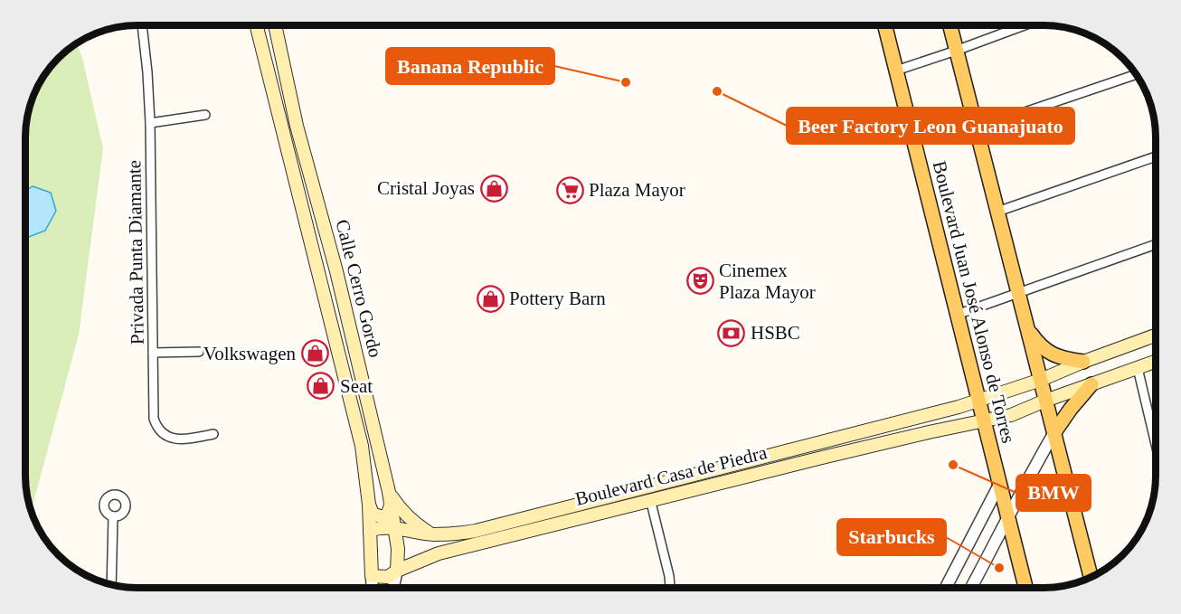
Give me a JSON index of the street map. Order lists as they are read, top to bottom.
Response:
{
  "streets": {
    "main road": ["Calle Cerro Gordo", "Boulevard Juan José Alonso de Torres", "Boulevard Casa de Piedra"],
    "street": ["Privada Punta Diamante"]
  },
  "crossings": [
    ["Calle Cerro Gordo", "Boulevard Casa de Piedra"],
    ["Boulevard Juan José Alonso de Torres", "Boulevard Casa de Piedra"]
  ],
  "places": {
    "other": [
      "Banana Republic",
      "Beer Factory Leon Guanajuato",
      "BMW",
      "Starbucks"
    ],
    "shop": [
      "Cristal Joyas",
      "Pottery Barn",
      "Volkswagen",
      "Seat"
    ],
    "supermarket": ["Plaza Mayor"],
    "theatre": ["Cinemex Plaza Mayor"],
    "bank": ["HSBC"]
  }
}
